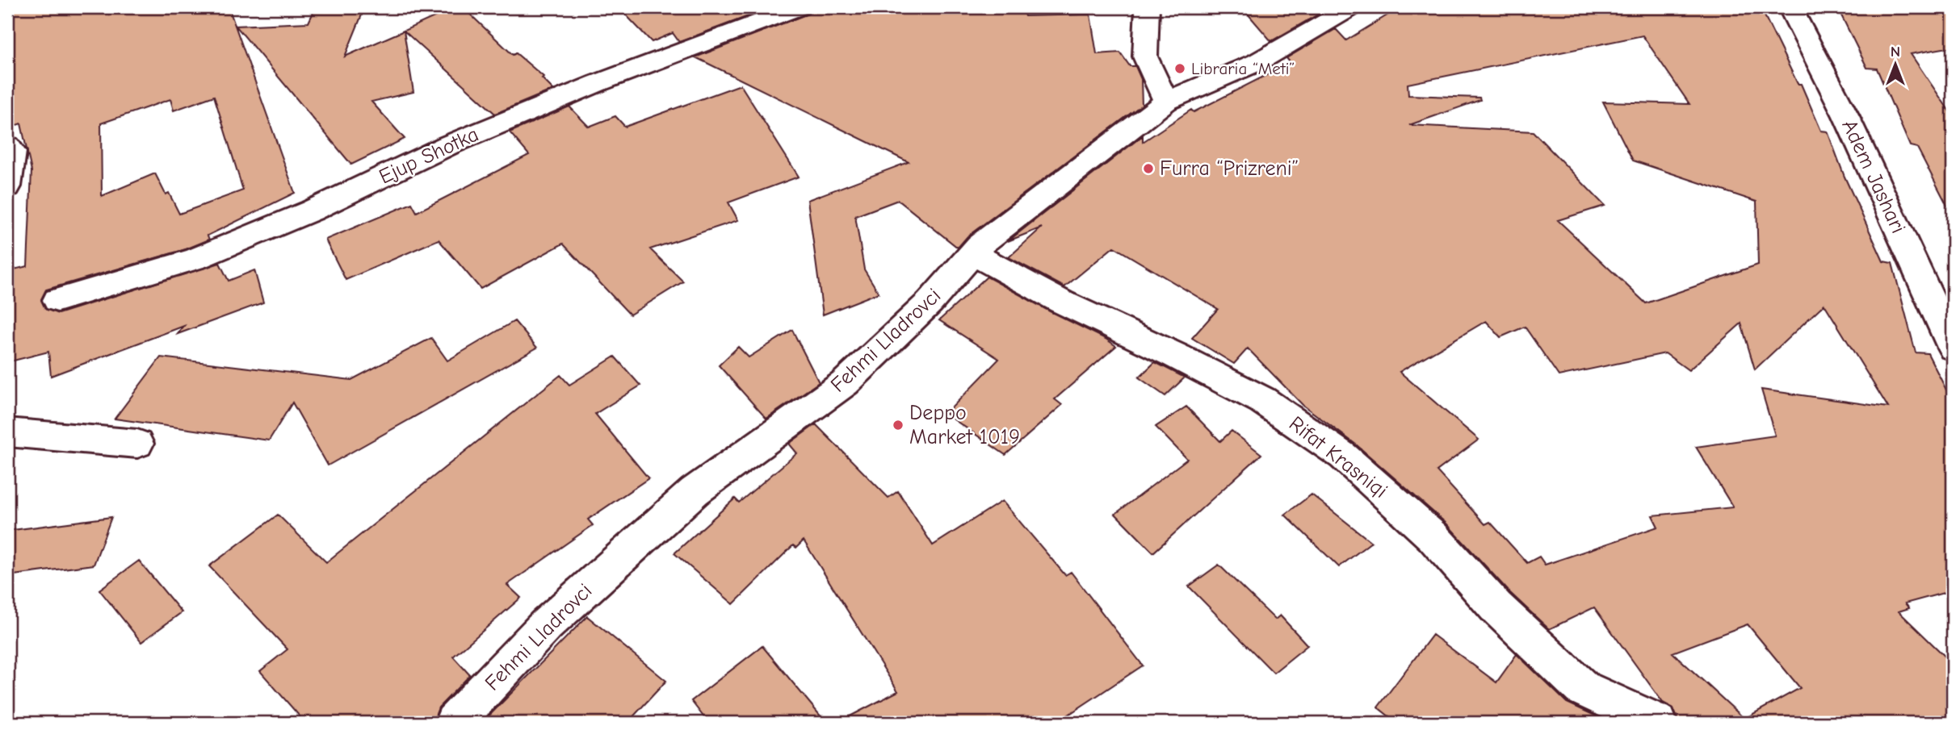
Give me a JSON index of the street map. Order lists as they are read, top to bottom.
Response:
{
  "streets": {
    "street": [
      "Ejup Shotka",
      "Adem Jashari",
      "Fehmi Lladrovci",
      "Rifat Krasniqi"
    ]
  },
  "crossings": [
    ["Fehmi Lladrovci", "Rifat Krasniqi"]
  ],
  "places": ["Libraria “Meti”", "Furra “Prizreni”", "Deppo Market 1019"],
  "north": "top"
}
